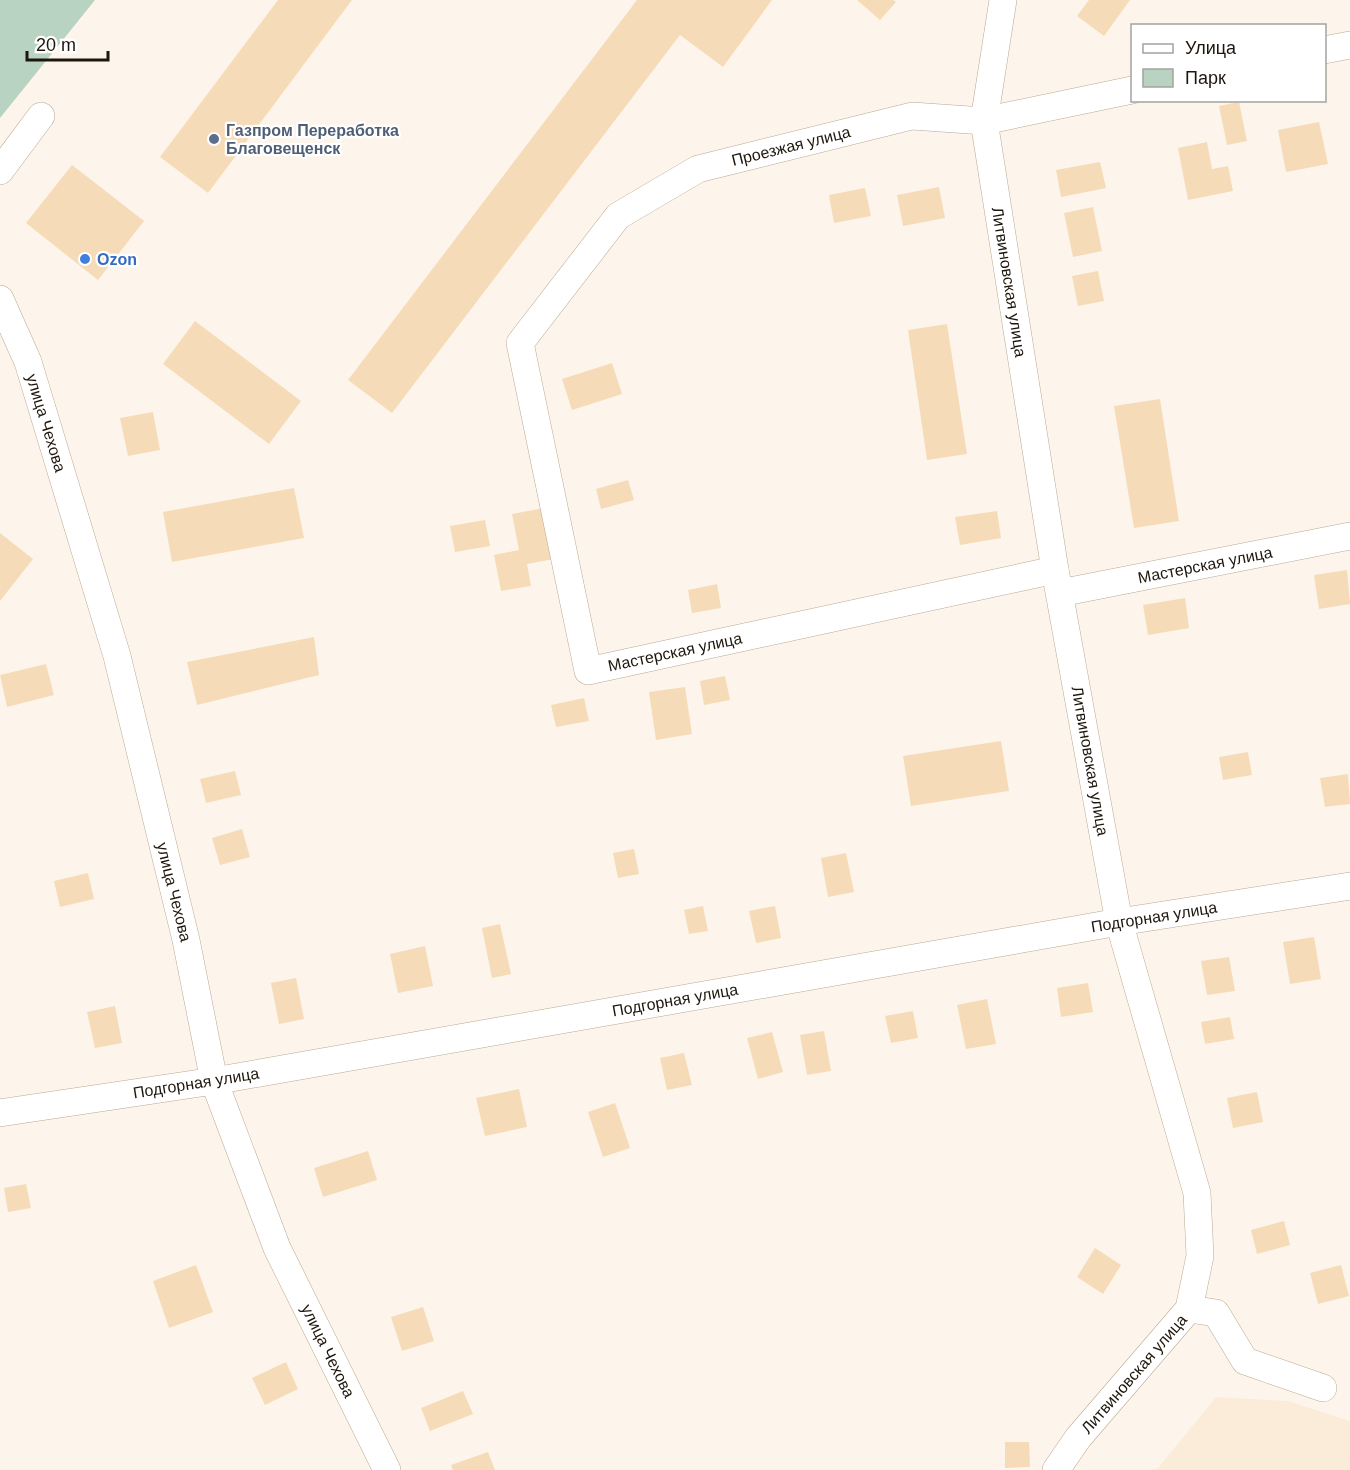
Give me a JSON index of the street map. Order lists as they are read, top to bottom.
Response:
{
  "streets": {
    "street": [
      "Проезжая улица",
      "Литвиновская улица",
      "улица Чехова",
      "Мастерская улица",
      "Подгорная улица"
    ]
  },
  "crossings": [
    ["Проезжая улица", "Литвиновская улица"],
    ["Проезжая улица", "Мастерская улица"],
    ["Литвиновская улица", "Мастерская улица"],
    ["Литвиновская улица", "Подгорная улица"],
    ["улица Чехова", "Подгорная улица"]
  ],
  "places": ["Газпром Переработка Благовещенск", "Ozon"],
  "legend": ["Улица", "Парк"],
  "scale_bar": "20 m"
}
